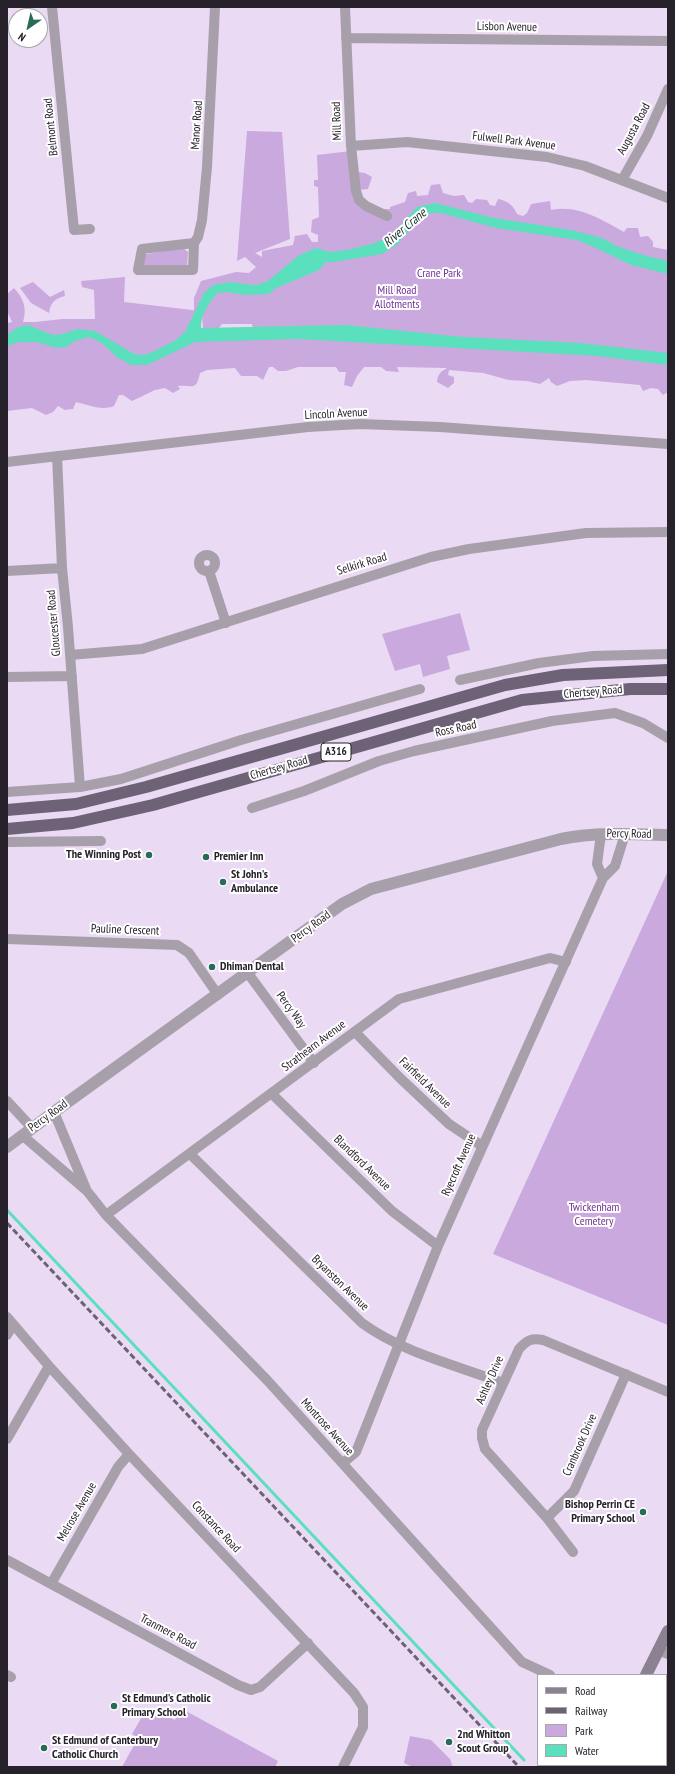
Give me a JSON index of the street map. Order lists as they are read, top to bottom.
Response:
{
  "streets": {
    "highway": ["Chertsey Road", "A316"],
    "street": [
      "Lisbon Avenue",
      "Mill Road",
      "Manor Road",
      "Belmont Road",
      "Augusta Road",
      "Fulwell Park Avenue",
      "Lincoln Avenue",
      "Selkirk Road",
      "Gloucester Road",
      "Ross Road",
      "Percy Road",
      "Pauline Crescent",
      "Percy Way",
      "Strathearn Avenue",
      "Fairfield Avenue",
      "Blandford Avenue",
      "Ryecroft Avenue",
      "Bryanston Avenue",
      "Ashley Drive",
      "Montrose Avenue",
      "Cranbrook Drive",
      "Melrose Avenue",
      "Constance Road",
      "Tranmere Road"
    ]
  },
  "crossings": [
    ["Lisbon Avenue", "Mill Road"],
    ["Mill Road", "Fulwell Park Avenue"],
    ["Augusta Road", "Fulwell Park Avenue"],
    ["Lincoln Avenue", "Gloucester Road"],
    ["Selkirk Road", "Gloucester Road"],
    ["Percy Road", "Pauline Crescent"],
    ["Percy Road", "Percy Way"],
    ["Percy Road", "Ryecroft Avenue"],
    ["Percy Road", "Montrose Avenue"],
    ["Percy Way", "Strathearn Avenue"],
    ["Strathearn Avenue", "Fairfield Avenue"],
    ["Strathearn Avenue", "Blandford Avenue"],
    ["Strathearn Avenue", "Ryecroft Avenue"],
    ["Strathearn Avenue", "Bryanston Avenue"],
    ["Strathearn Avenue", "Montrose Avenue"],
    ["Fairfield Avenue", "Ryecroft Avenue"],
    ["Blandford Avenue", "Ryecroft Avenue"],
    ["Ryecroft Avenue", "Bryanston Avenue"],
    ["Ryecroft Avenue", "Montrose Avenue"],
    ["Bryanston Avenue", "Ashley Drive"],
    ["Ashley Drive", "Cranbrook Drive"],
    ["Melrose Avenue", "Constance Road"],
    ["Melrose Avenue", "Tranmere Road"],
    ["Constance Road", "Tranmere Road"]
  ],
  "water": ["River Crane"],
  "parks": ["Crane Park", "Mill Road Allotments", "Twickenham Cemetery"],
  "places": [
    "The Winning Post",
    "Premier Inn",
    "St John's Ambulance",
    "Dhiman Dental",
    "Bishop Perrin CE Primary School",
    "St Edmund's Catholic Primary School",
    "2nd Whitton Scout Group",
    "St Edmund of Canterbury Catholic Church"
  ],
  "legend": [
    "Road",
    "Railway",
    "Park",
    "Water"
  ],
  "north": "bottom left"
}
